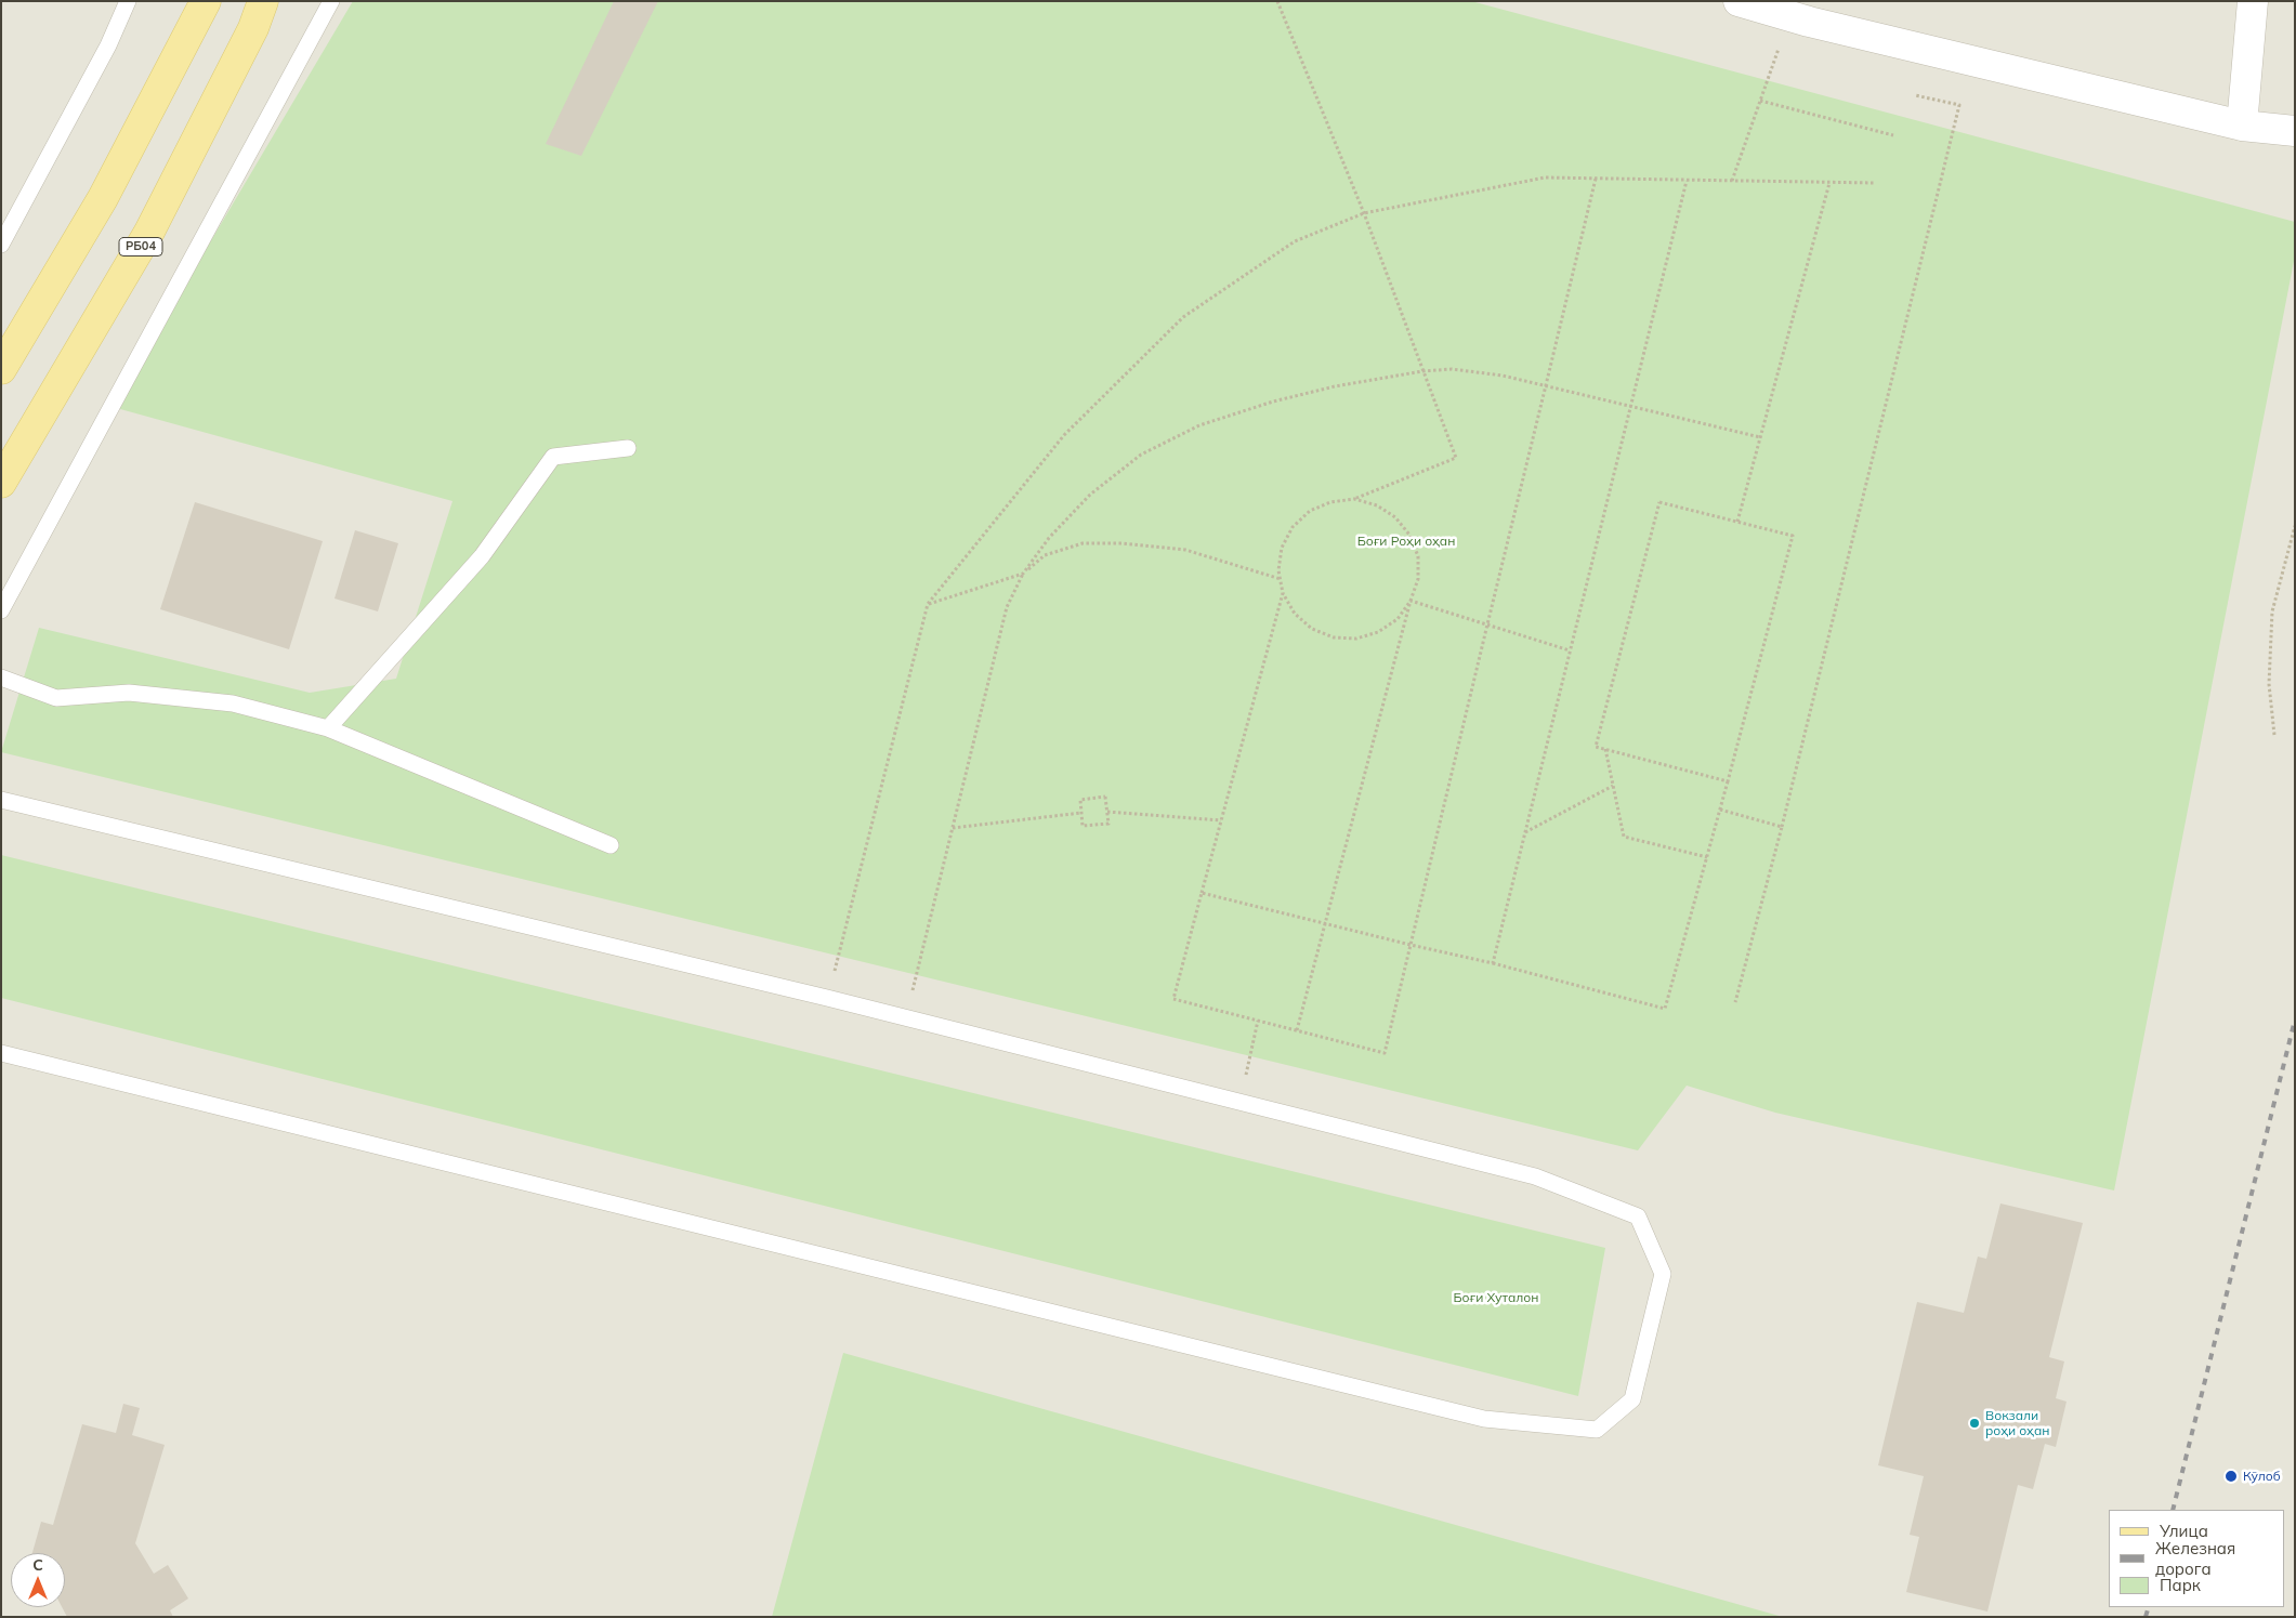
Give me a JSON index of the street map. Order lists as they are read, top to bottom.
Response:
{
  "streets": {
    "main road": ["РБ04"]
  },
  "parks": ["Боғи Роҳи оҳан", "Боғи Хуталон"],
  "places": ["Вокзали роҳи оҳан", "Кӯлоб"],
  "legend": ["Улица", "Железная дорога", "Парк"],
  "north": "top"
}
